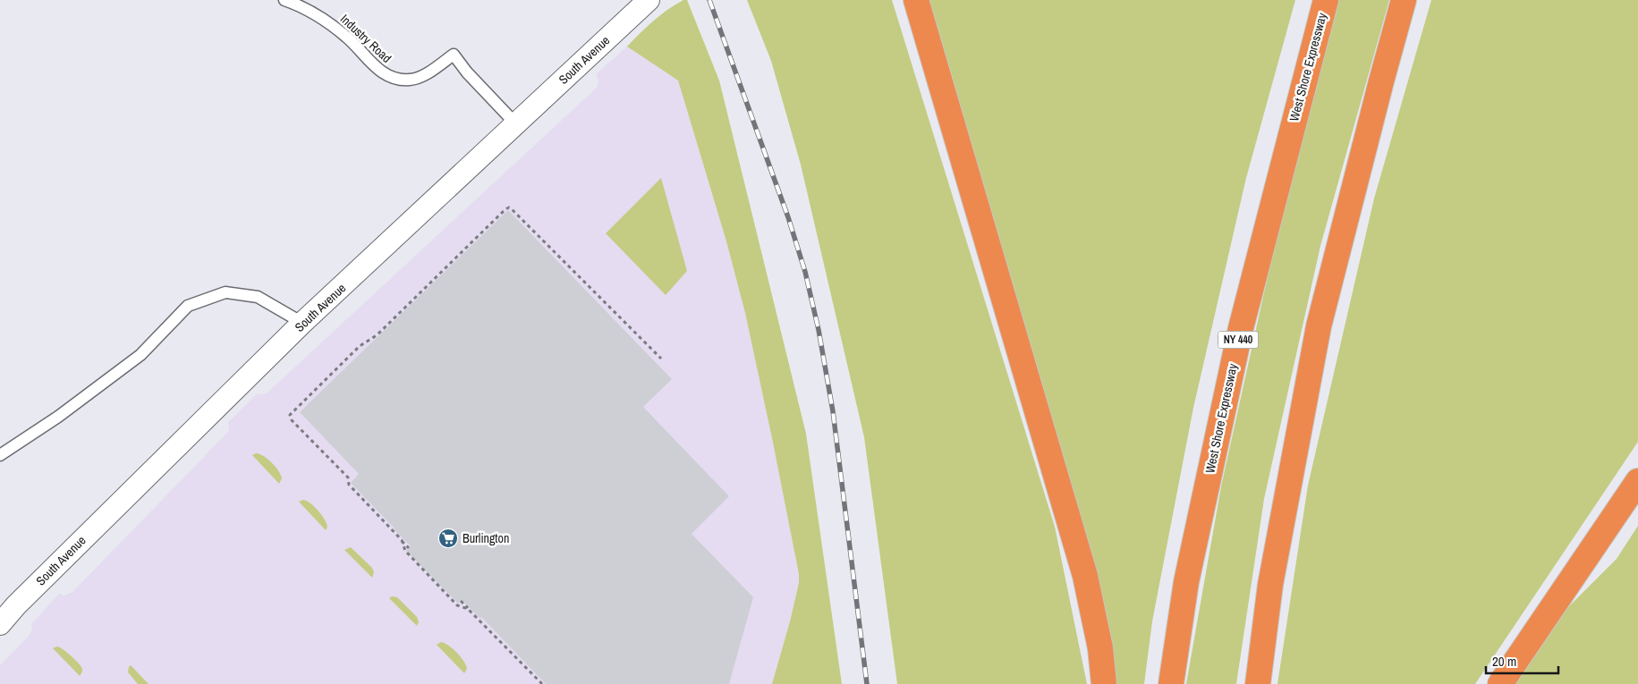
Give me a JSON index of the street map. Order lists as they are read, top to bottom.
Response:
{
  "streets": {
    "highway": ["West Shore Expressway", "NY 440"],
    "street": ["South Avenue"],
    "lane": ["Industry Road"]
  },
  "crossings": [
    ["Industry Road", "South Avenue"]
  ],
  "places": {
    "supermarket": ["Burlington"]
  },
  "scale_bar": "20 m"
}
